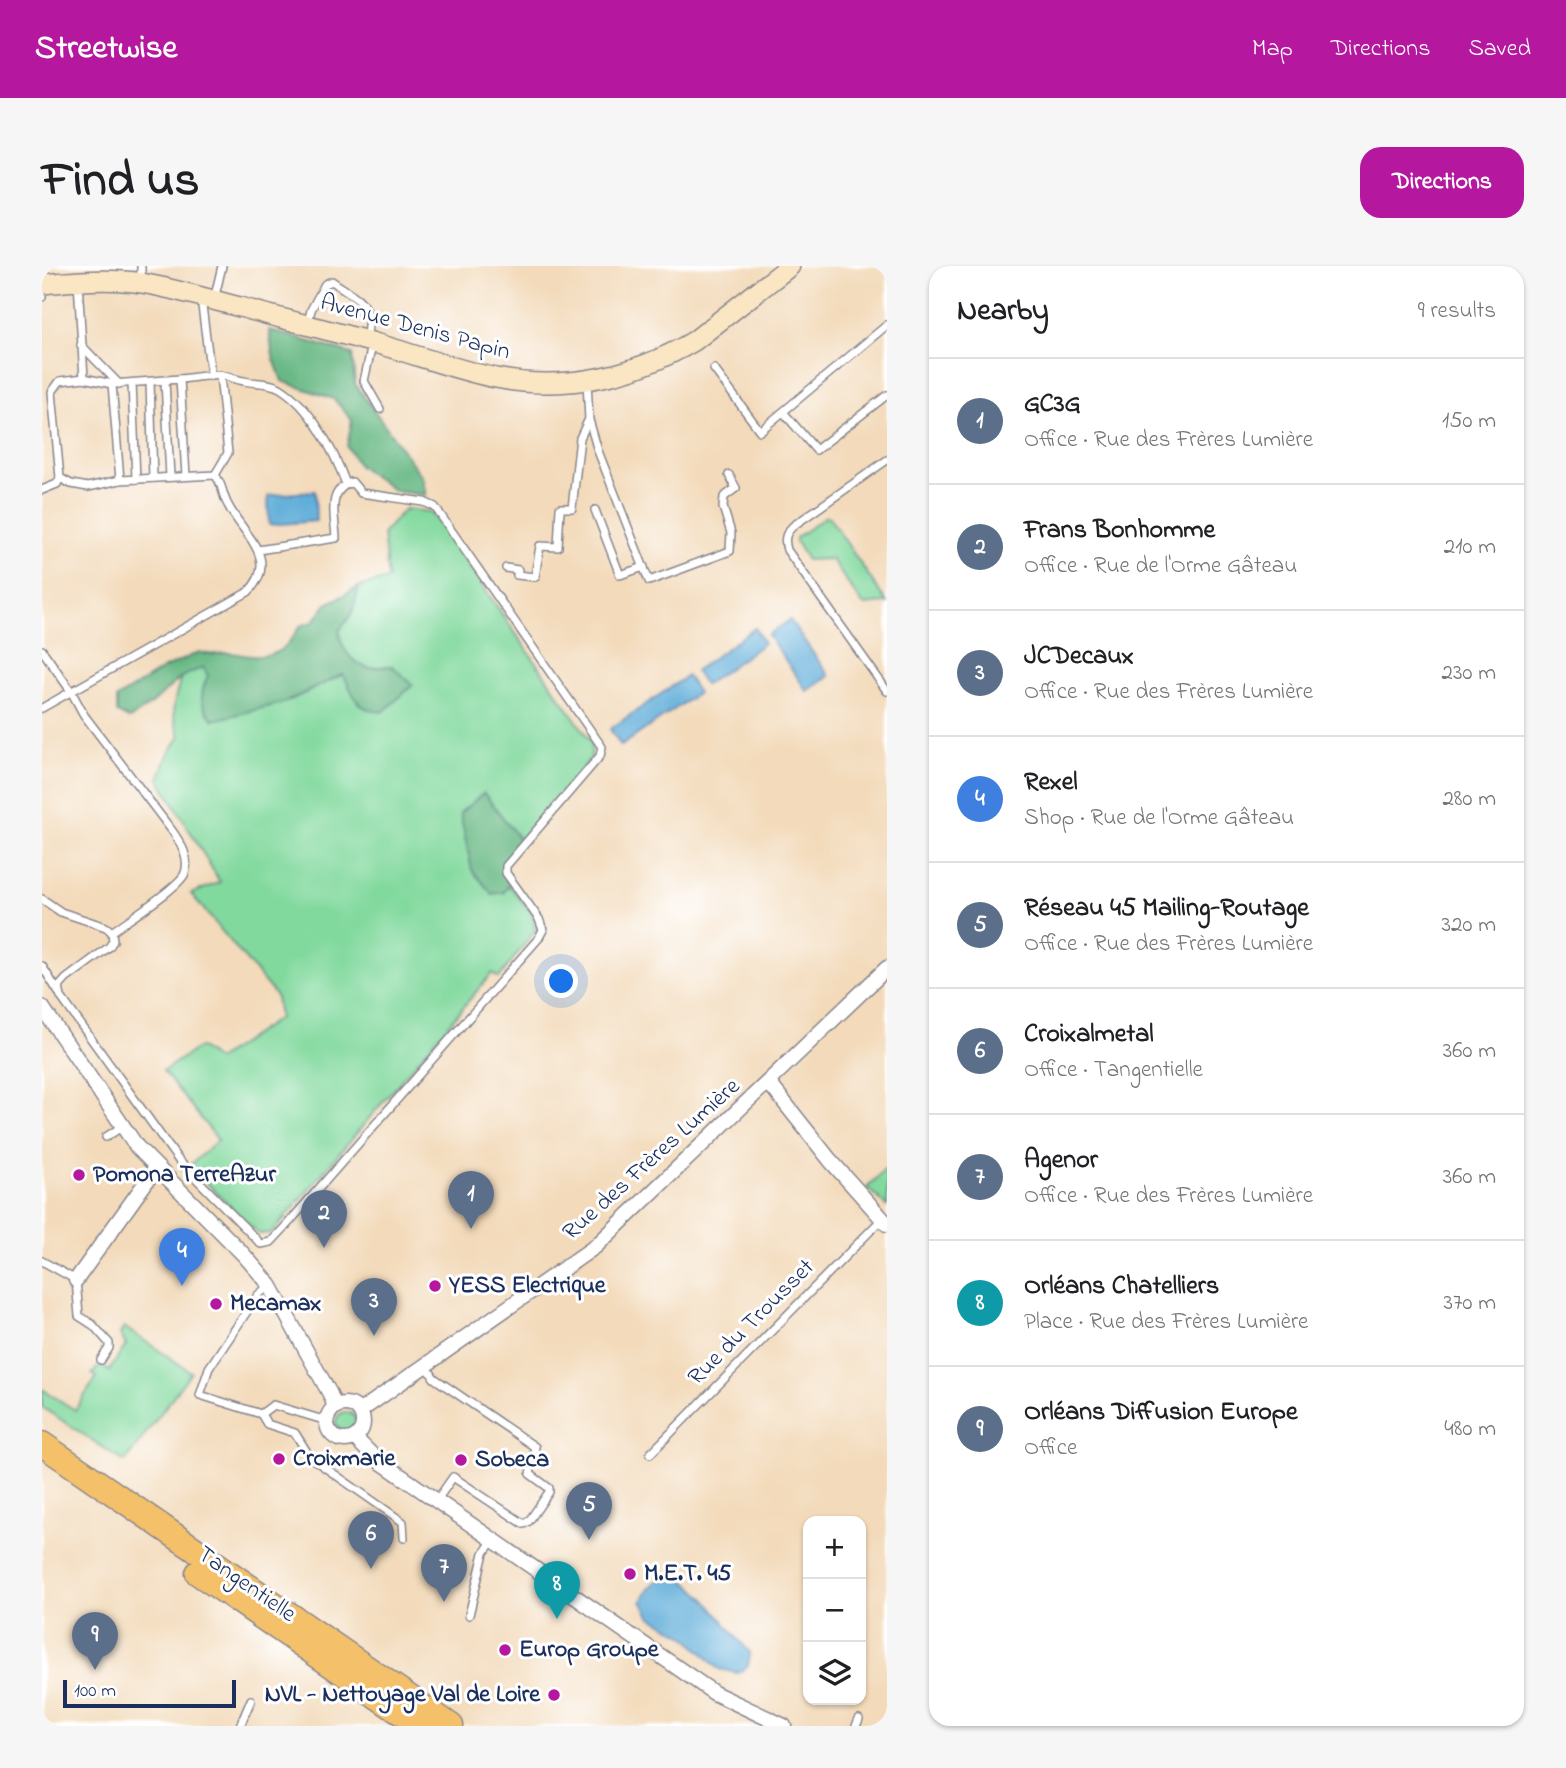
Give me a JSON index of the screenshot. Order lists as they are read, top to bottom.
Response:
{
  "streets": {
    "highway": ["Tangentielle"],
    "main road": ["Avenue Denis Papin"],
    "street": ["Rue des Frères Lumière"],
    "lane": ["Rue du Trousset"]
  },
  "places": [
    "Pomona TerreAzur",
    "YESS Electrique",
    "Mecamax",
    "Croixmarie",
    "Sobeca",
    "M.E.T. 45",
    "Europ Groupe",
    "NVL - Nettoyage Val de Loire"
  ],
  "scale_bar": "100 m",
  "page": {
    "header": "Streetwise",
    "nav": ["Map", "Directions", "Saved"],
    "title": "Find us",
    "buttons": "Directions",
    "heading": ["Nearby", "9 results"],
    "list": [
      {
        "mark": "1",
        "name": "GC3G",
        "note": "Office · Rue des Frères Lumière",
        "value": "150 m"
      },
      {
        "mark": "2",
        "name": "Frans Bonhomme",
        "note": "Office · Rue de l'Orme Gâteau",
        "value": "210 m"
      },
      {
        "mark": "3",
        "name": "JCDecaux",
        "note": "Office · Rue des Frères Lumière",
        "value": "230 m"
      },
      {
        "mark": "4",
        "name": "Rexel",
        "note": "Shop · Rue de l'Orme Gâteau",
        "value": "280 m"
      },
      {
        "mark": "5",
        "name": "Réseau 45 Mailing-Routage",
        "note": "Office · Rue des Frères Lumière",
        "value": "320 m"
      },
      {
        "mark": "6",
        "name": "Croixalmetal",
        "note": "Office · Tangentielle",
        "value": "360 m"
      },
      {
        "mark": "7",
        "name": "Agenor",
        "note": "Office · Rue des Frères Lumière",
        "value": "360 m"
      },
      {
        "mark": "8",
        "name": "Orléans Chatelliers",
        "note": "Place · Rue des Frères Lumière",
        "value": "370 m"
      },
      {
        "mark": "9",
        "name": "Orléans Diffusion Europe",
        "note": "Office",
        "value": "480 m"
      }
    ],
    "pins": [
      "1",
      "2",
      "4",
      "3",
      "5",
      "6",
      "7",
      "8",
      "9"
    ],
    "map_buttons": ["+", "−"],
    "scale": "100 m"
  }
}
